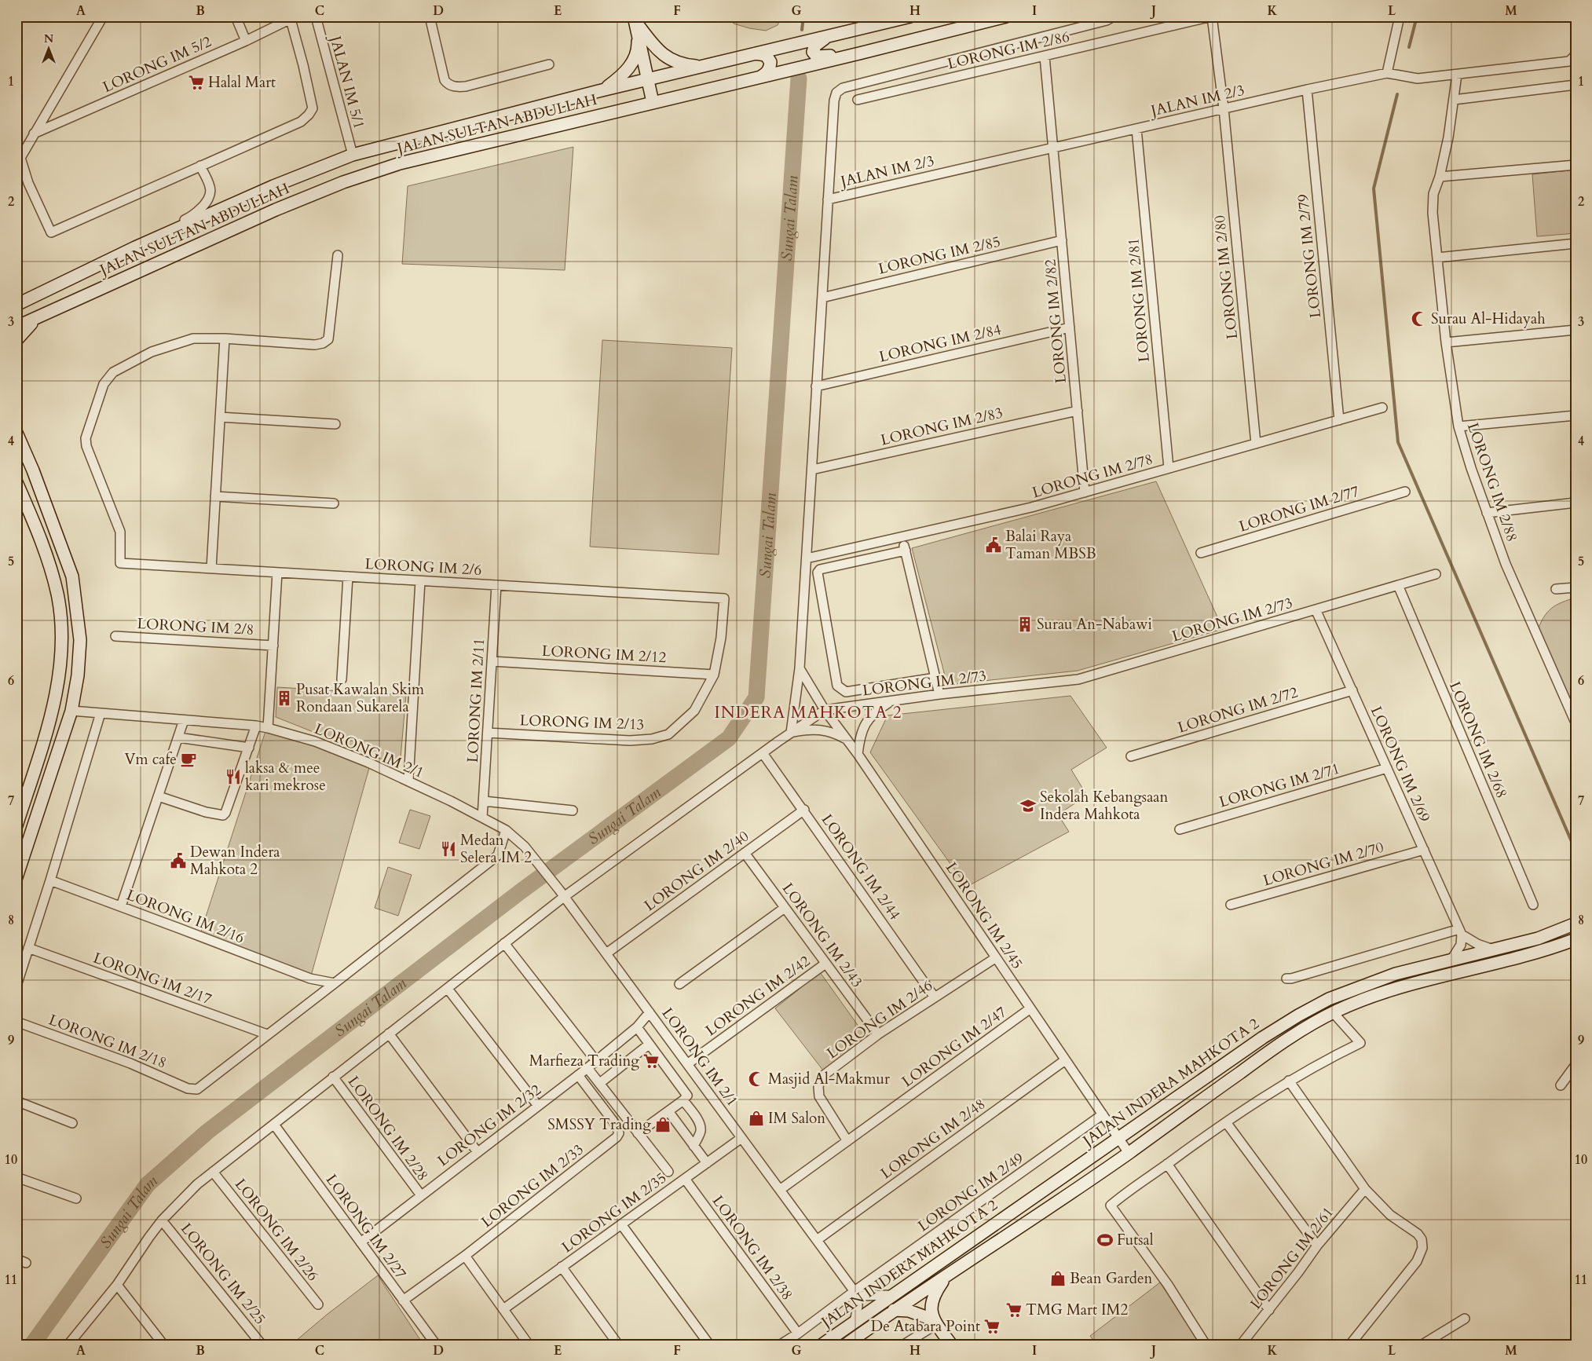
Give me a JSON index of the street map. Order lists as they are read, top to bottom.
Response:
{
  "streets": {
    "main road": ["JALAN SULTAN ABDULLAH", "JALAN INDERA MAHKOTA 2"],
    "street": [
      "LORONG IM 2/86",
      "LORONG IM 5/2",
      "JALAN IM 5/1",
      "JALAN IM 2/3",
      "LORONG IM 2/85",
      "LORONG IM 2/79",
      "LORONG IM 2/80",
      "LORONG IM 2/81",
      "LORONG IM 2/82",
      "LORONG IM 2/84",
      "LORONG IM 2/83",
      "LORONG IM 2/78",
      "LORONG IM 2/88",
      "LORONG IM 2/77",
      "LORONG IM 2/6",
      "LORONG IM 2/73",
      "LORONG IM 2/8",
      "LORONG IM 2/12",
      "LORONG IM 2/11",
      "LORONG IM 2/72",
      "LORONG IM 2/13",
      "LORONG IM 2/68",
      "LORONG IM 2/1",
      "LORONG IM 2/69",
      "LORONG IM 2/71",
      "LORONG IM 2/70",
      "LORONG IM 2/44",
      "LORONG IM 2/40",
      "LORONG IM 2/45",
      "LORONG IM 2/16",
      "LORONG IM 2/43",
      "LORONG IM 2/17",
      "LORONG IM 2/42",
      "LORONG IM 2/46",
      "LORONG IM 2/18",
      "LORONG IM 2/47",
      "LORONG IM 2/32",
      "LORONG IM 2/28",
      "LORONG IM 2/48",
      "LORONG IM 2/33",
      "LORONG IM 2/49",
      "LORONG IM 2/35",
      "LORONG IM 2/27",
      "LORONG IM 2/26",
      "LORONG IM 2/38",
      "LORONG IM 2/61",
      "LORONG IM 2/25"
    ]
  },
  "crossings": [
    ["LORONG IM 2/86", "LORONG IM 2/80"],
    ["LORONG IM 2/86", "LORONG IM 2/82"],
    ["JALAN IM 5/1", "JALAN SULTAN ABDULLAH"],
    ["JALAN IM 2/3", "LORONG IM 2/79"],
    ["JALAN IM 2/3", "LORONG IM 2/80"],
    ["JALAN IM 2/3", "LORONG IM 2/81"],
    ["JALAN IM 2/3", "LORONG IM 2/82"],
    ["JALAN IM 2/3", "LORONG IM 2/88"],
    ["LORONG IM 2/85", "LORONG IM 2/82"],
    ["LORONG IM 2/79", "LORONG IM 2/78"],
    ["LORONG IM 2/80", "LORONG IM 2/78"],
    ["LORONG IM 2/81", "LORONG IM 2/78"],
    ["LORONG IM 2/82", "LORONG IM 2/84"],
    ["LORONG IM 2/82", "LORONG IM 2/83"],
    ["LORONG IM 2/82", "LORONG IM 2/78"],
    ["LORONG IM 2/6", "LORONG IM 2/11"],
    ["LORONG IM 2/6", "LORONG IM 2/13"],
    ["LORONG IM 2/73", "LORONG IM 2/68"],
    ["LORONG IM 2/73", "LORONG IM 2/69"],
    ["LORONG IM 2/73", "LORONG IM 2/45"],
    ["LORONG IM 2/12", "LORONG IM 2/11"],
    ["LORONG IM 2/12", "LORONG IM 2/13"],
    ["LORONG IM 2/11", "LORONG IM 2/13"],
    ["LORONG IM 2/11", "LORONG IM 2/1"],
    ["LORONG IM 2/72", "LORONG IM 2/69"],
    ["LORONG IM 2/1", "LORONG IM 2/40"],
    ["LORONG IM 2/1", "LORONG IM 2/42"],
    ["LORONG IM 2/1", "LORONG IM 2/47"],
    ["LORONG IM 2/1", "LORONG IM 2/32"],
    ["LORONG IM 2/1", "LORONG IM 2/48"],
    ["LORONG IM 2/1", "LORONG IM 2/49"],
    ["LORONG IM 2/1", "LORONG IM 2/35"],
    ["LORONG IM 2/69", "LORONG IM 2/71"],
    ["LORONG IM 2/69", "LORONG IM 2/70"],
    ["LORONG IM 2/44", "LORONG IM 2/40"],
    ["LORONG IM 2/44", "LORONG IM 2/46"],
    ["LORONG IM 2/40", "LORONG IM 2/43"],
    ["LORONG IM 2/45", "LORONG IM 2/46"],
    ["LORONG IM 2/45", "LORONG IM 2/47"],
    ["LORONG IM 2/45", "JALAN INDERA MAHKOTA 2"],
    ["LORONG IM 2/45", "LORONG IM 2/48"],
    ["LORONG IM 2/45", "LORONG IM 2/49"],
    ["LORONG IM 2/43", "LORONG IM 2/42"],
    ["LORONG IM 2/43", "LORONG IM 2/46"],
    ["LORONG IM 2/17", "LORONG IM 2/18"],
    ["LORONG IM 2/46", "LORONG IM 2/47"],
    ["LORONG IM 2/32", "LORONG IM 2/28"],
    ["LORONG IM 2/32", "LORONG IM 2/33"],
    ["LORONG IM 2/32", "LORONG IM 2/27"],
    ["LORONG IM 2/33", "LORONG IM 2/27"],
    ["LORONG IM 2/49", "LORONG IM 2/38"],
    ["LORONG IM 2/35", "LORONG IM 2/38"]
  ],
  "districts": ["INDERA MAHKOTA 2"],
  "water": ["Sungai Talam"],
  "places": {
    "supermarket": [
      "Halal Mart",
      "Marfieza Trading",
      "TMG Mart IM2",
      "De Atabara Point"
    ],
    "mosque": ["Surau Al-Hidayah", "Masjid Al-Makmur"],
    "public building": ["Balai Raya Taman MBSB", "Dewan Indera Mahkota 2"],
    "building": ["Surau An-Nabawi", "Pusat Kawalan Skim Rondaan Sukarela"],
    "cafe": ["Vm cafe"],
    "restaurant": ["laksa & mee kari mekrose", "Medan Selera IM 2"],
    "school or university": ["Sekolah Kebangsaan Indera Mahkota"],
    "shop": ["IM Salon", "SMSSY Trading", "Bean Garden"],
    "sports": ["Futsal"]
  },
  "north": "top",
  "grid": {
    "columns": [
      "A",
      "B",
      "C",
      "D",
      "E",
      "F",
      "G",
      "H",
      "I",
      "J",
      "K",
      "L",
      "M"
    ],
    "rows": [
      "1",
      "2",
      "3",
      "4",
      "5",
      "6",
      "7",
      "8",
      "9",
      "10",
      "11"
    ]
  }
}
